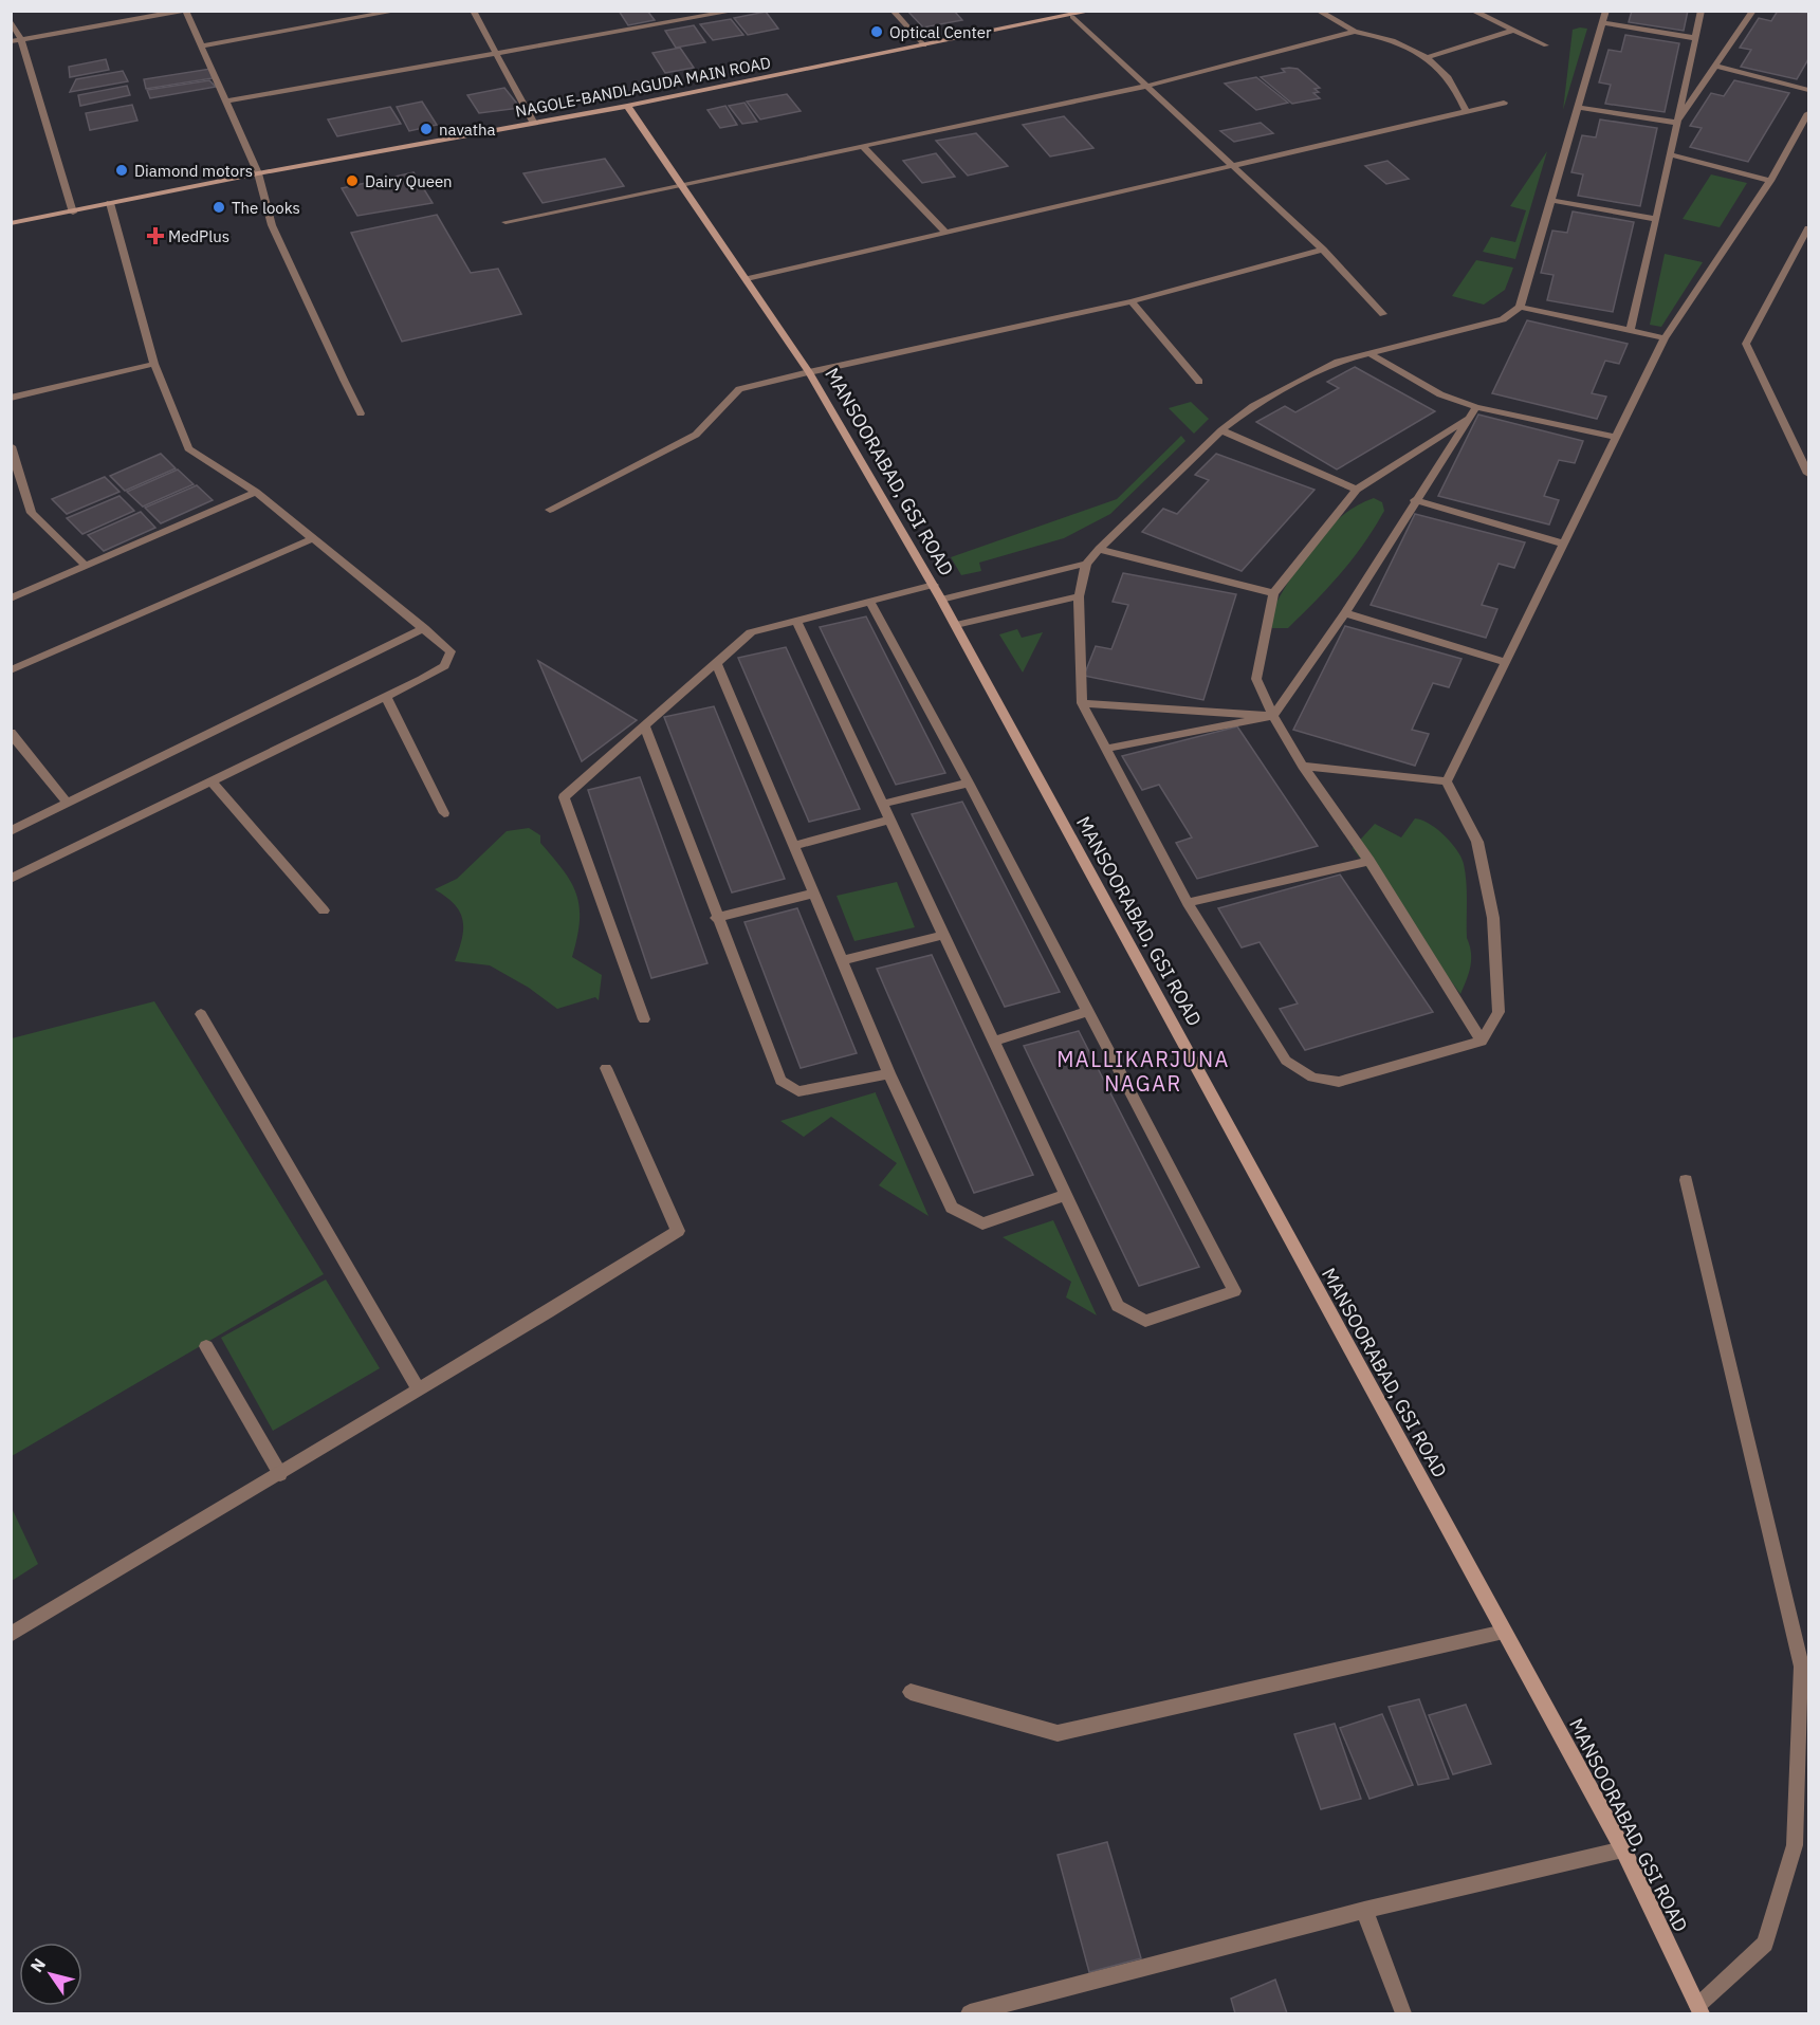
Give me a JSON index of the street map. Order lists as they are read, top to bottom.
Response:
{
  "streets": {
    "street": ["NAGOLE-BANDLAGUDA MAIN ROAD", "MANSOORABAD, GSI ROAD"]
  },
  "crossings": [
    ["NAGOLE-BANDLAGUDA MAIN ROAD", "MANSOORABAD, GSI ROAD"]
  ],
  "districts": ["MALLIKARJUNA NAGAR"],
  "places": {
    "other": [
      "Optical Center",
      "navatha",
      "Diamond motors",
      "Dairy Queen",
      "The looks"
    ],
    "health": ["MedPlus"]
  },
  "north": "top left"
}
